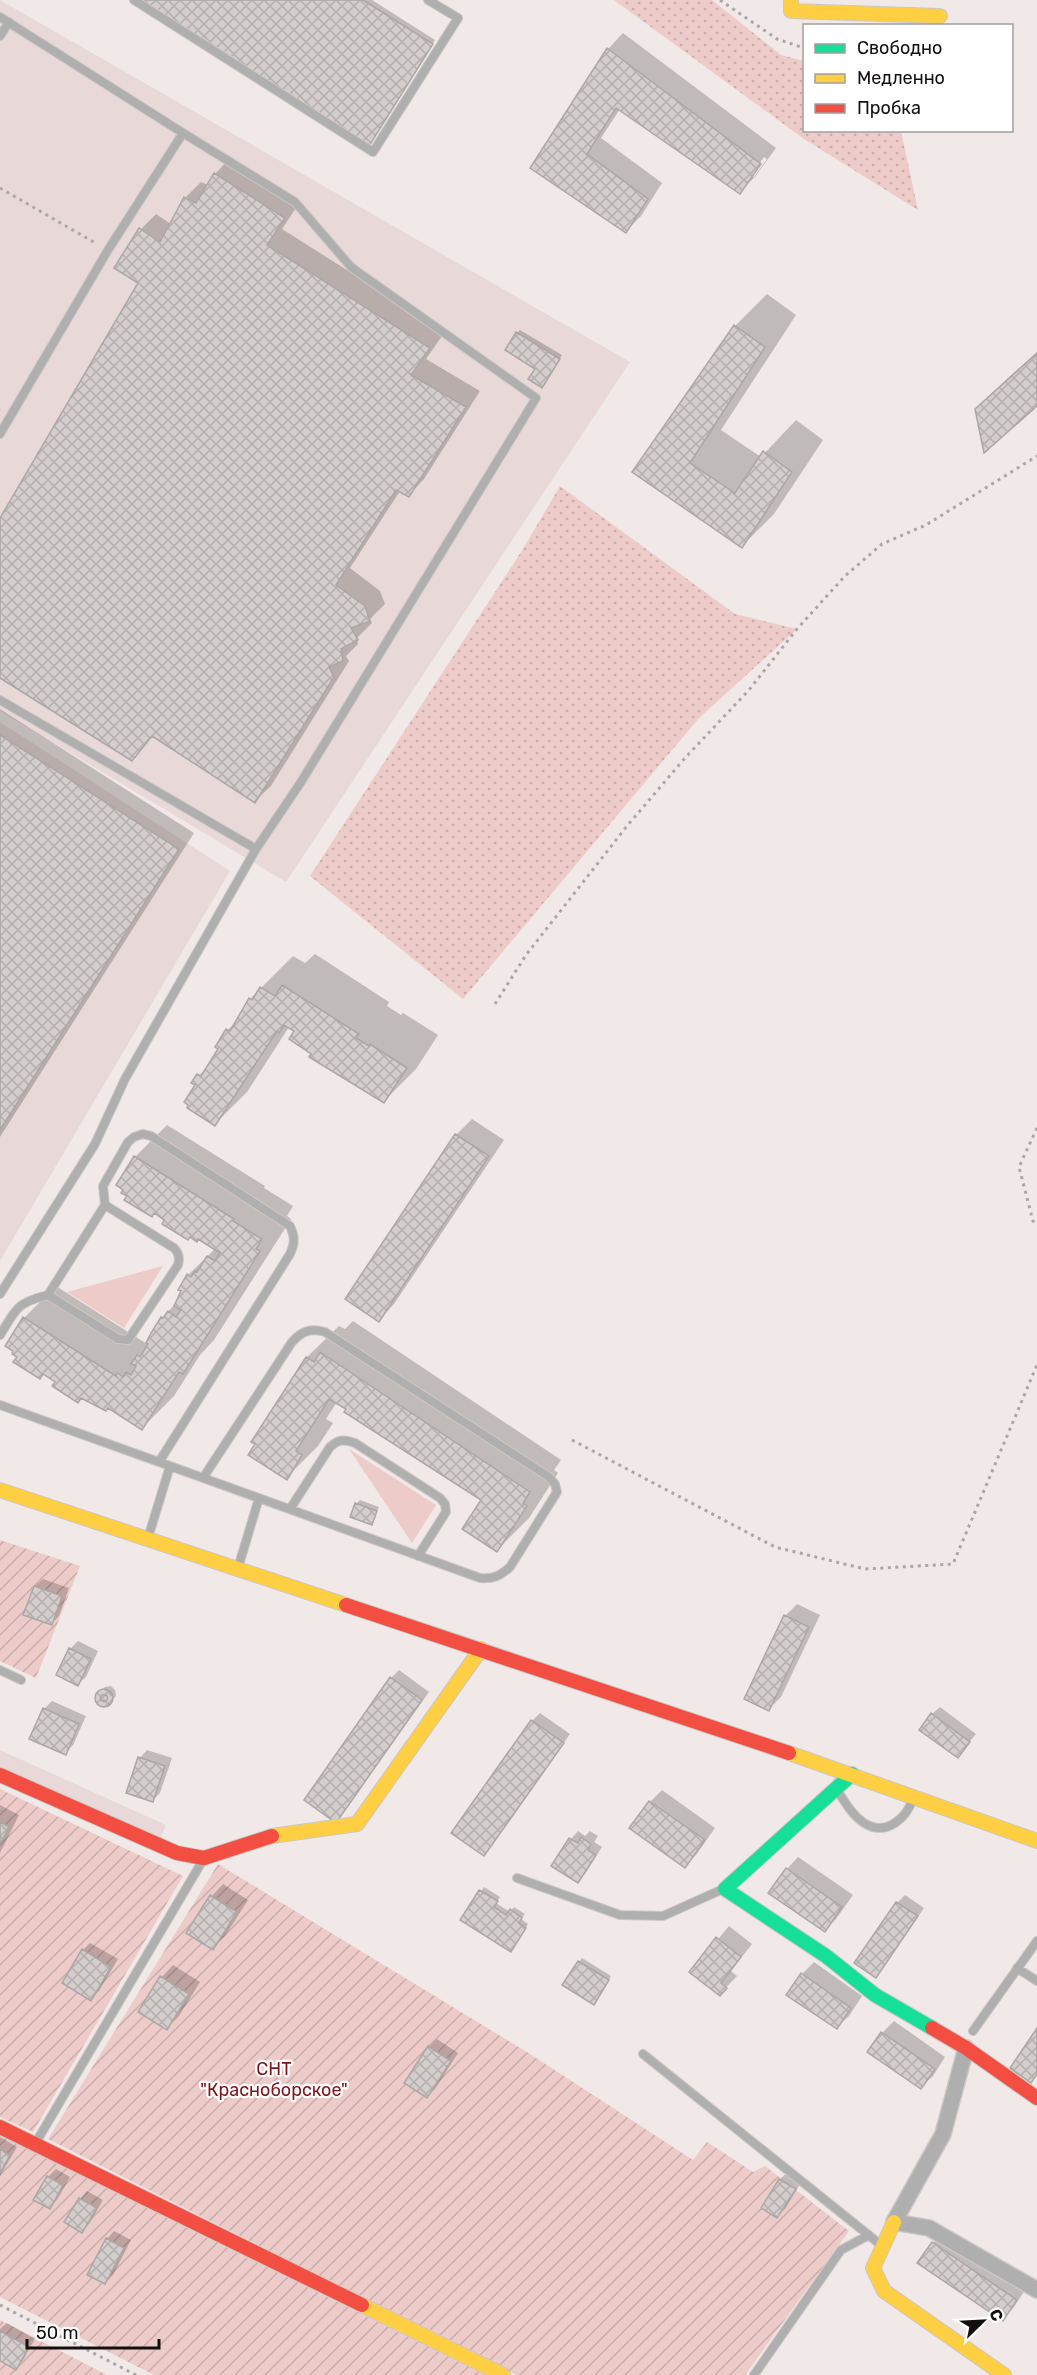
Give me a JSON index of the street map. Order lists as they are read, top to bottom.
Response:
{
  "parks": ["СНТ \"Красноборское\""],
  "legend": ["Свободно", "Медленно", "Пробка"],
  "scale_bar": "50 m",
  "north": "top right"
}
